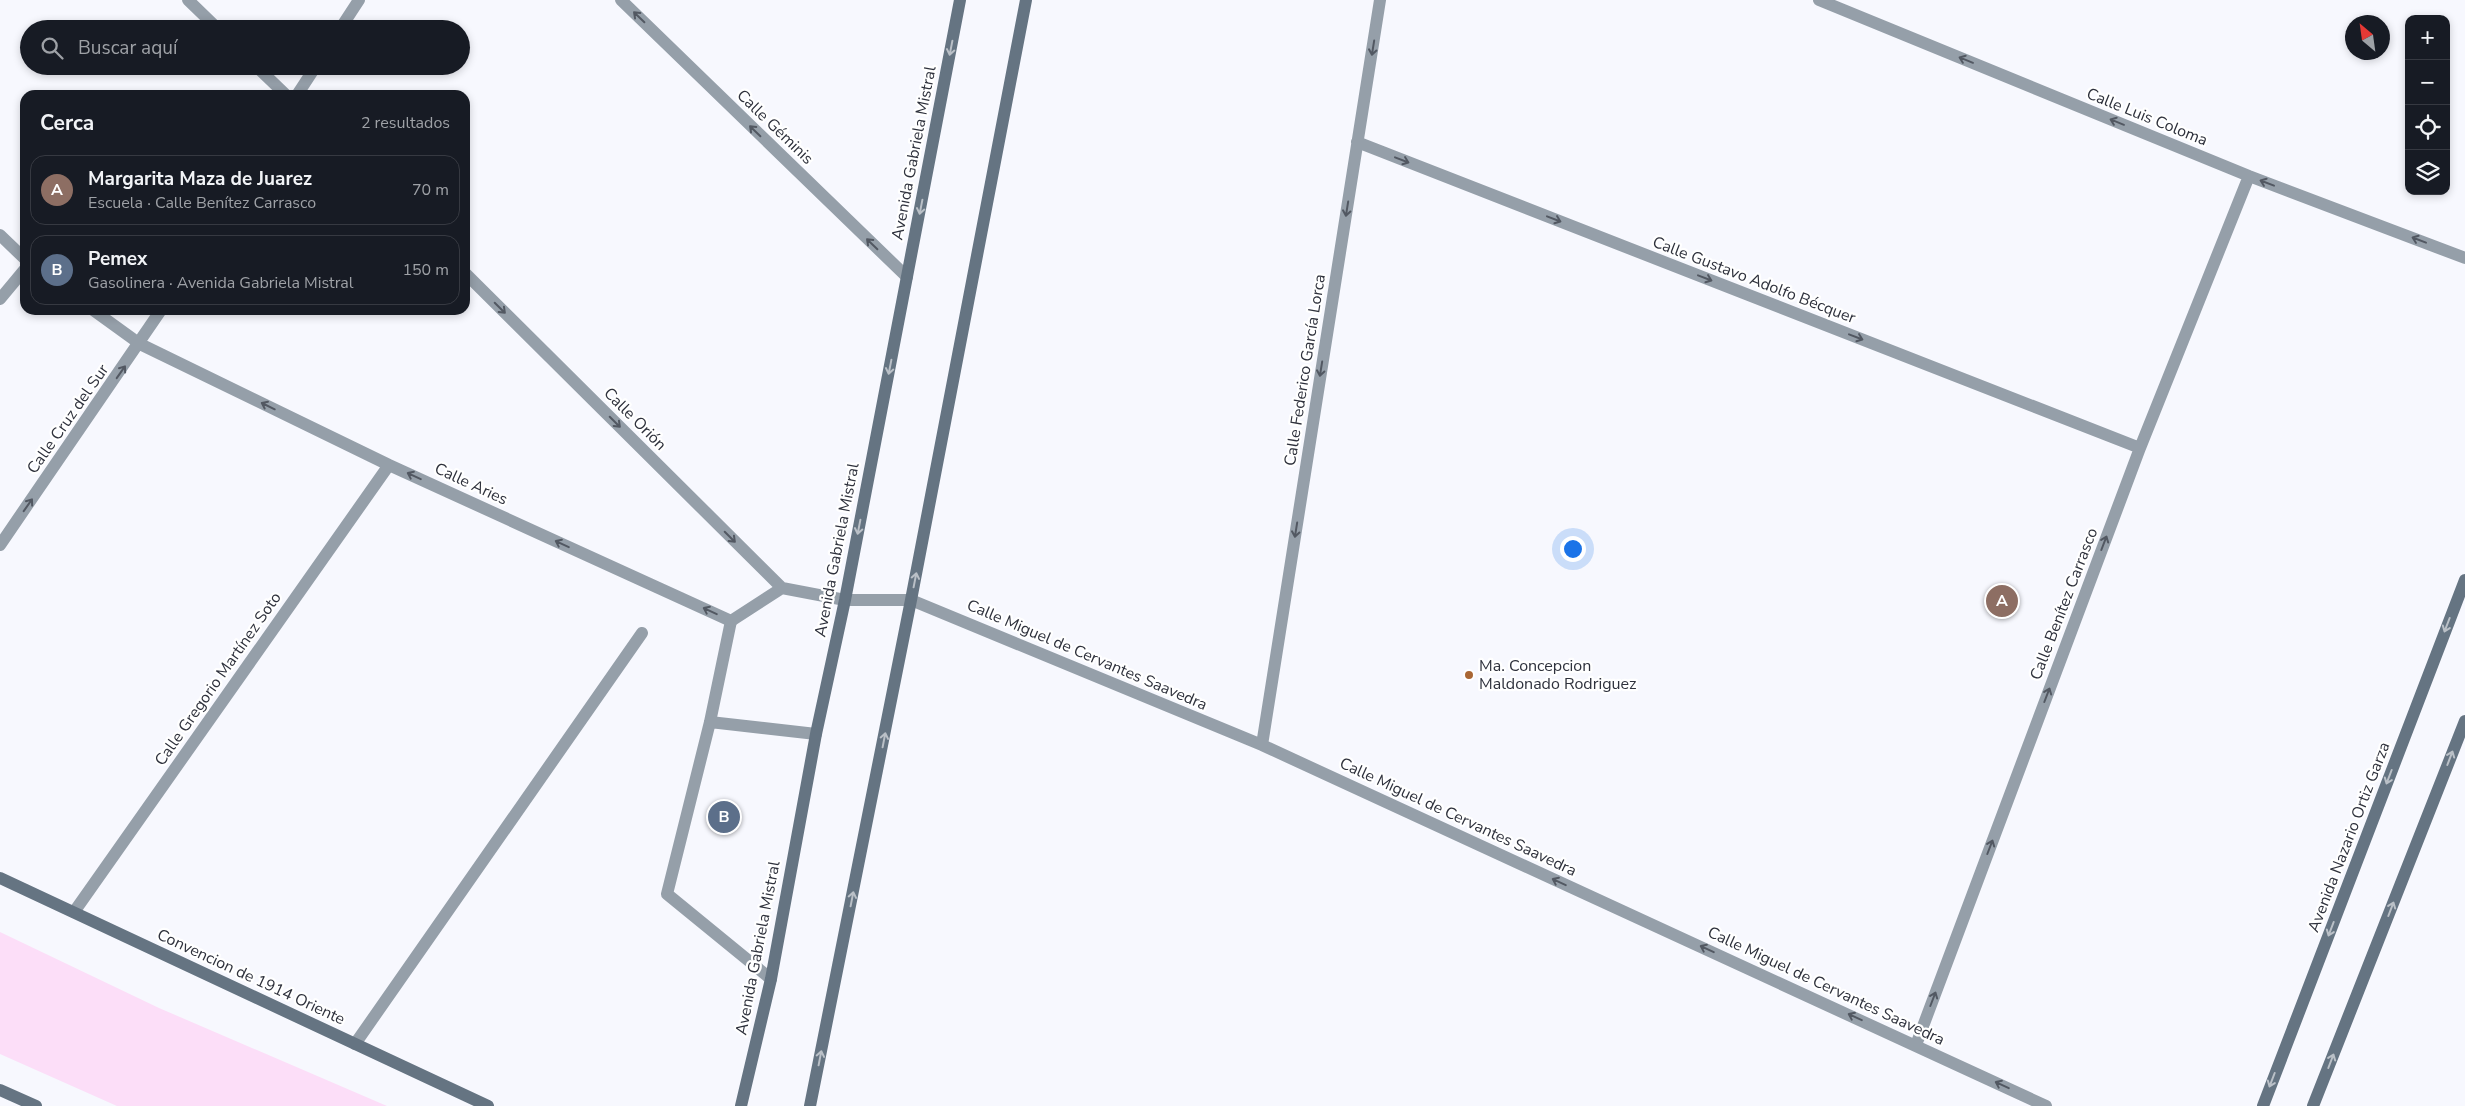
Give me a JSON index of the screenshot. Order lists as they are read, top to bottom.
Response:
{
  "streets": {
    "main road": ["Avenida Gabriela Mistral", "Avenida Nazario Ortiz Garza", "Convencion de 1914 Oriente"],
    "street": [
      "Calle Luis Coloma",
      "Calle Géminis",
      "Calle Gustavo Adolfo Bécquer",
      "Calle Federico García Lorca",
      "Calle Cruz del Sur",
      "Calle Orión",
      "Calle Aries",
      "Calle Benítez Carrasco",
      "Calle Miguel de Cervantes Saavedra",
      "Calle Gregorio Martínez Soto"
    ]
  },
  "crossings": [
    ["Calle Luis Coloma", "Calle Benítez Carrasco"],
    ["Calle Géminis", "Avenida Gabriela Mistral"],
    ["Avenida Gabriela Mistral", "Calle Miguel de Cervantes Saavedra"],
    ["Calle Gustavo Adolfo Bécquer", "Calle Federico García Lorca"],
    ["Calle Gustavo Adolfo Bécquer", "Calle Benítez Carrasco"],
    ["Calle Federico García Lorca", "Calle Miguel de Cervantes Saavedra"],
    ["Calle Cruz del Sur", "Calle Aries"],
    ["Calle Aries", "Calle Gregorio Martínez Soto"],
    ["Calle Benítez Carrasco", "Calle Miguel de Cervantes Saavedra"],
    ["Calle Gregorio Martínez Soto", "Convencion de 1914 Oriente"]
  ],
  "one_way": [
    "Calle Luis Coloma",
    "Calle Géminis",
    "Calle Gustavo Adolfo Bécquer",
    "Calle Federico García Lorca",
    "Calle Cruz del Sur",
    "Calle Orión",
    "Calle Aries",
    "Calle Benítez Carrasco",
    "Calle Miguel de Cervantes Saavedra"
  ],
  "places": ["Ma. Concepcion Maldonado Rodriguez"],
  "north": "top left",
  "page": {
    "map_buttons": ["+", "−"],
    "search": "Buscar aquí",
    "heading": ["Cerca", "2 resultados"],
    "list": [
      {
        "mark": "A",
        "name": "Margarita Maza de Juarez",
        "note": "Escuela · Calle Benítez Carrasco",
        "value": "70 m"
      },
      {
        "mark": "B",
        "name": "Pemex",
        "note": "Gasolinera · Avenida Gabriela Mistral",
        "value": "150 m"
      }
    ],
    "pins": ["A", "B"]
  }
}
